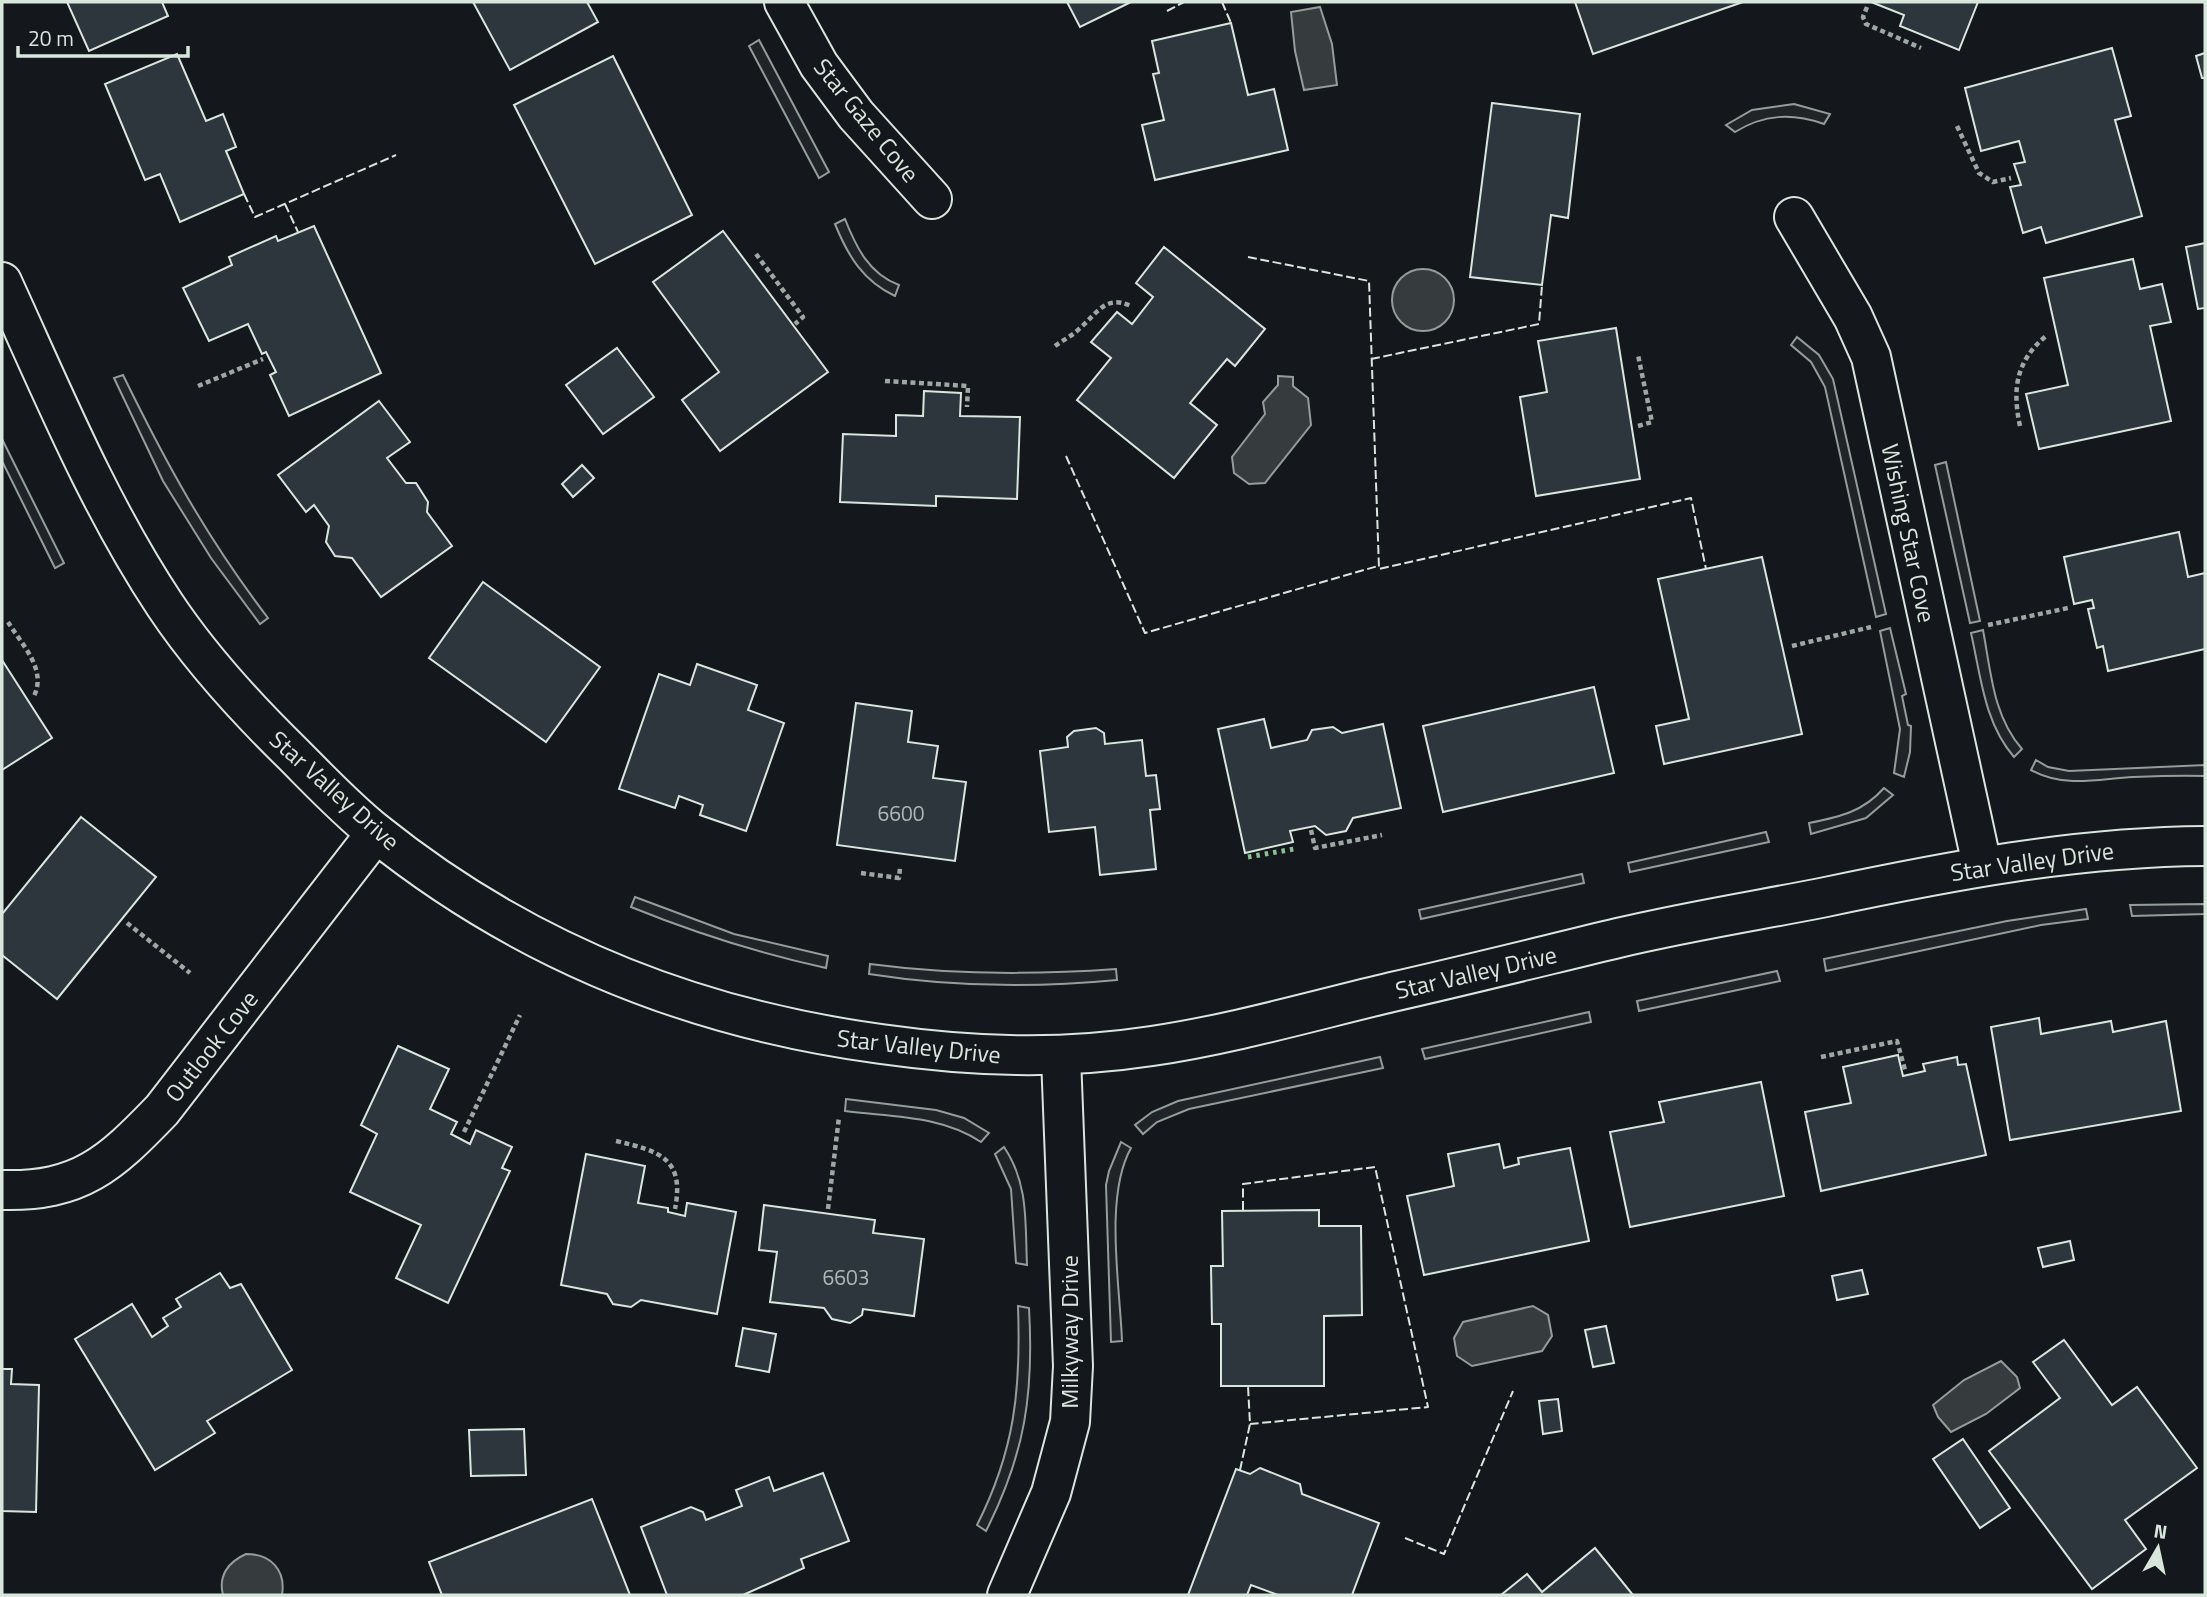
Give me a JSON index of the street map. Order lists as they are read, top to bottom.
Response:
{
  "streets": {
    "street": [
      "Star Gaze Cove",
      "Wishing Star Cove",
      "Star Valley Drive",
      "Outlook Cove",
      "Milkyway Drive"
    ]
  },
  "crossings": [
    ["Wishing Star Cove", "Star Valley Drive"],
    ["Star Valley Drive", "Outlook Cove"],
    ["Star Valley Drive", "Milkyway Drive"]
  ],
  "house_numbers": ["6600", "6603"],
  "scale_bar": "20 m",
  "north": "top"
}
